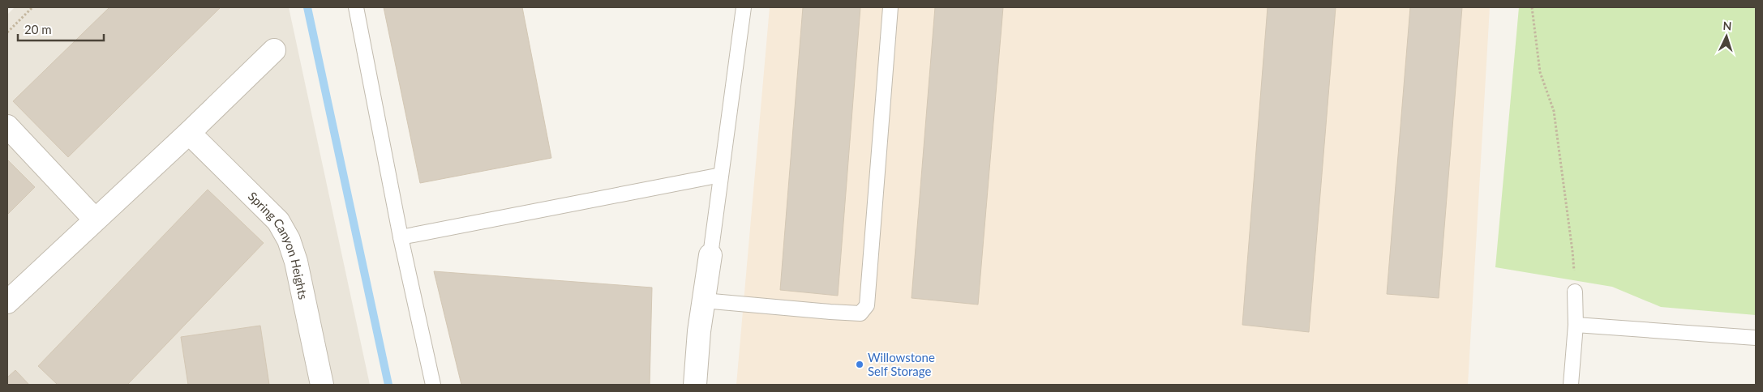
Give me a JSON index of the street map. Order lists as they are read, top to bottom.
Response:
{
  "streets": {
    "street": ["Spring Canyon Heights"]
  },
  "places": ["Willowstone Self Storage"],
  "scale_bar": "20 m",
  "north": "top"
}
